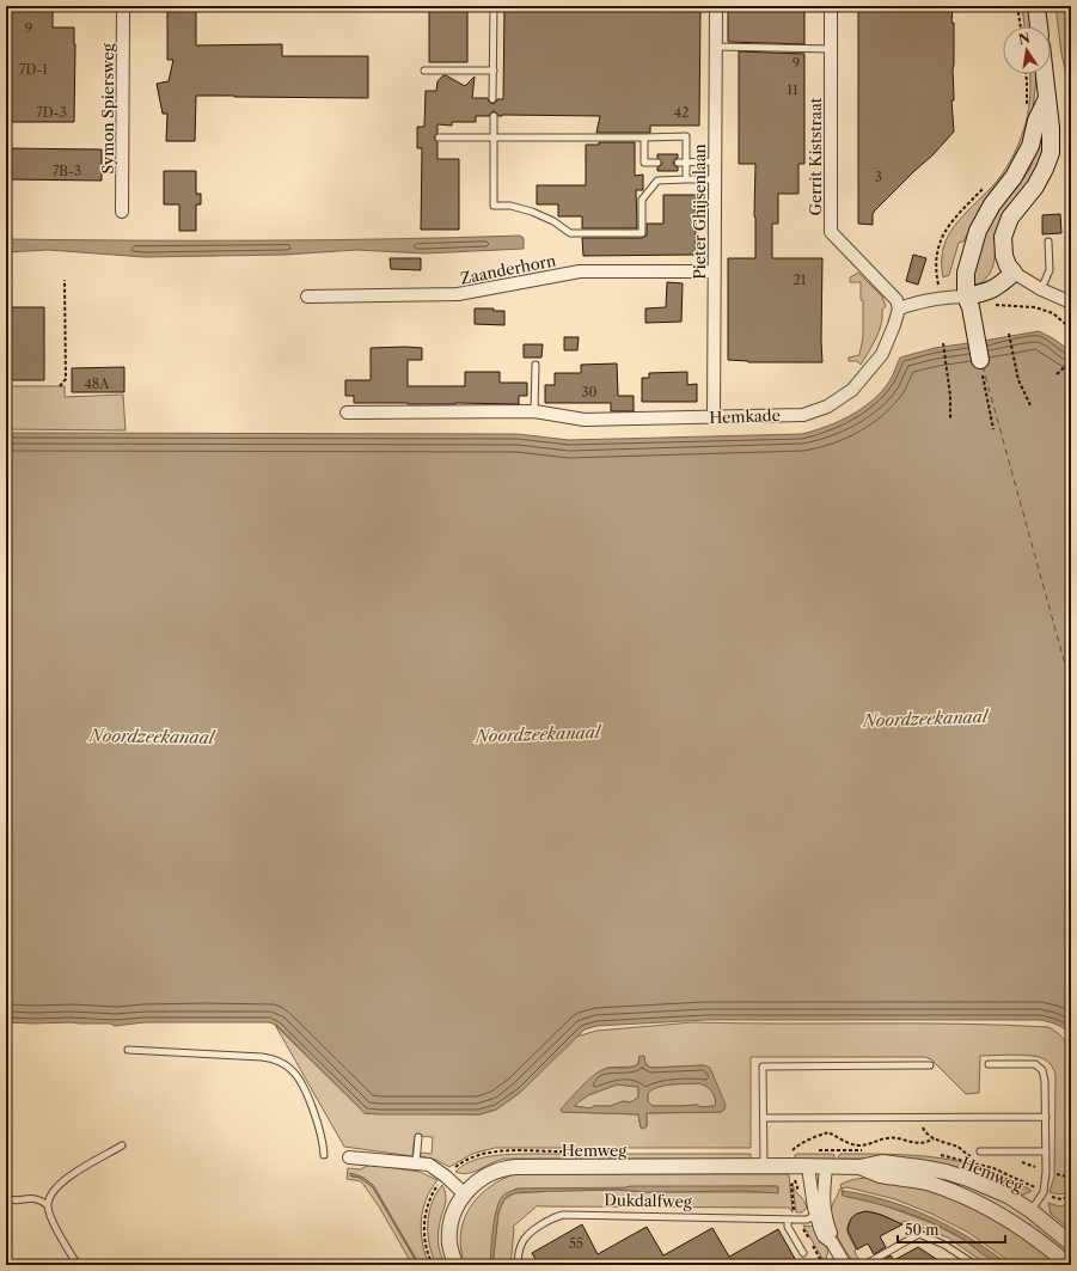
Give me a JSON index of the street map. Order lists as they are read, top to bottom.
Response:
{
  "streets": {
    "street": [
      "Symon Spiersweg",
      "Gerrit Kiststraat",
      "Pieter Ghijsenlaan",
      "Zaanderhorn",
      "Hemkade",
      "Hemweg"
    ],
    "lane": ["Dukdalfweg"]
  },
  "crossings": [
    ["Gerrit Kiststraat", "Hemkade"],
    ["Pieter Ghijsenlaan", "Zaanderhorn"],
    ["Pieter Ghijsenlaan", "Hemkade"]
  ],
  "water": ["Noordzeekanaal"],
  "house_numbers": [
    "9",
    "9",
    "7D-1",
    "11",
    "7D-3",
    "42",
    "7B-3",
    "3",
    "21",
    "48A",
    "30",
    "55"
  ],
  "scale_bar": "50 m",
  "north": "top"
}
